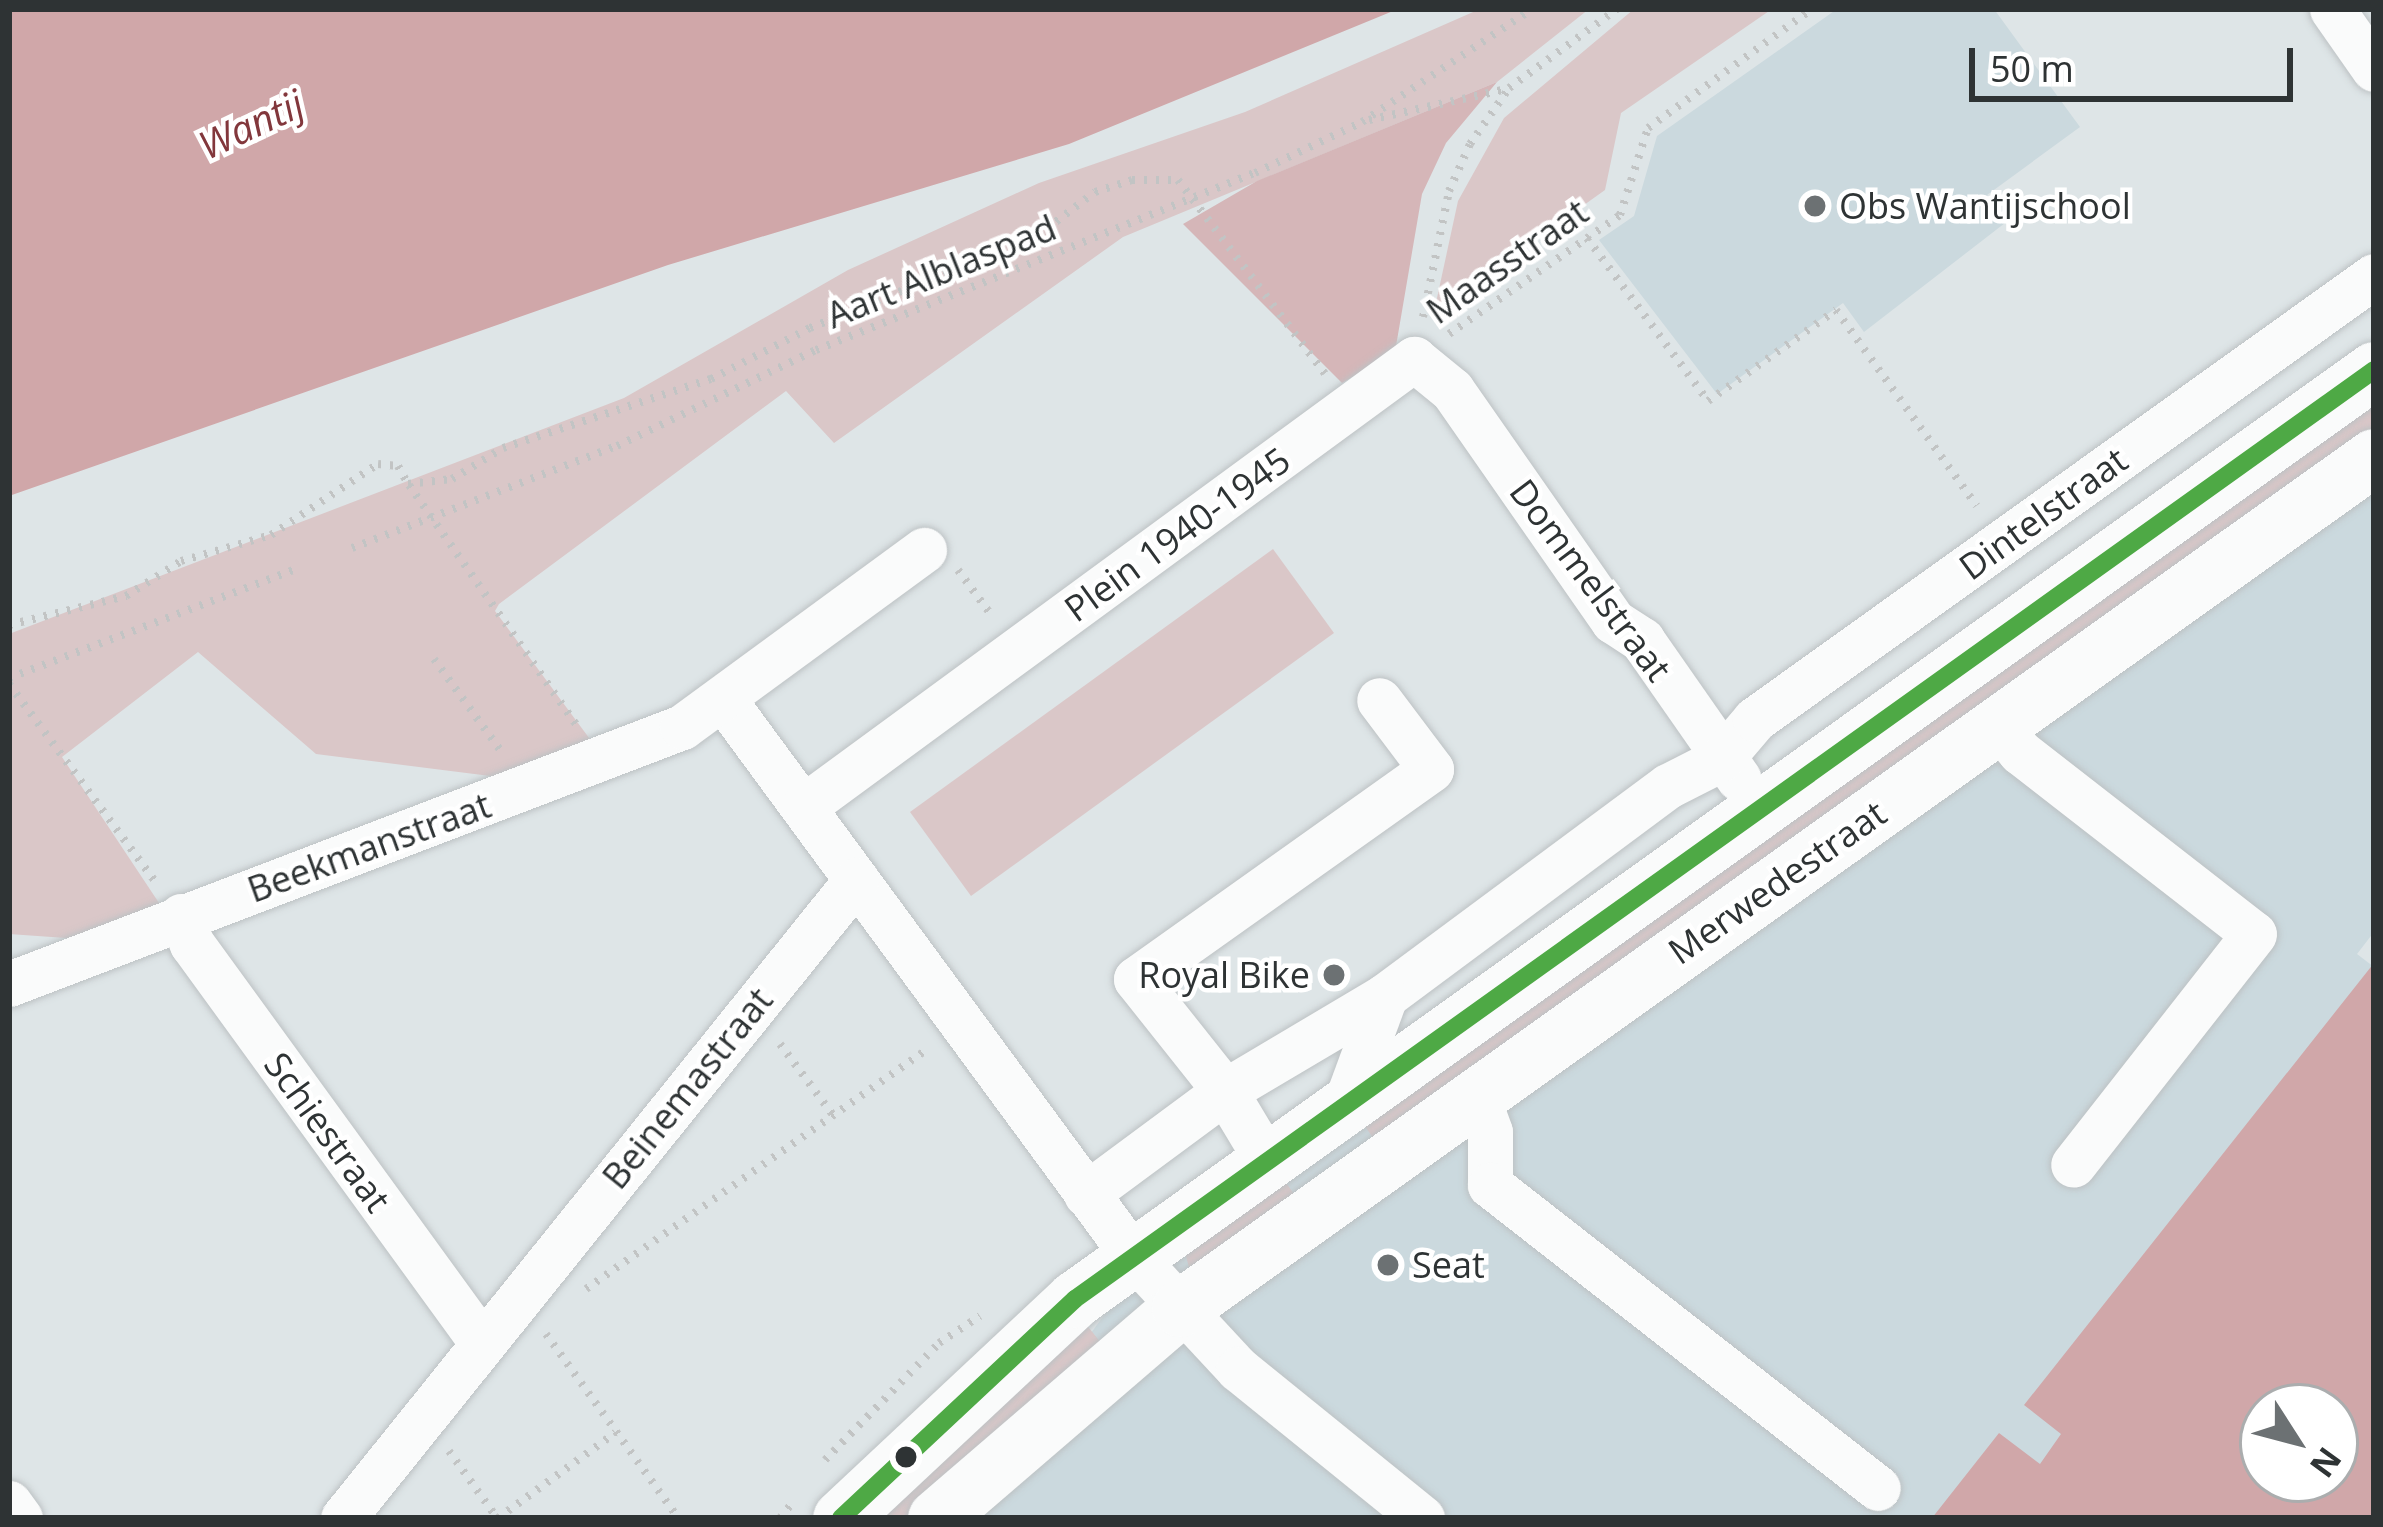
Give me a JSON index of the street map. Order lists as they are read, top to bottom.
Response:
{
  "streets": {
    "main road": ["Merwedestraat"],
    "street": [
      "Dintelstraat",
      "Plein 1940-1945",
      "Dommelstraat",
      "Beekmanstraat",
      "Beinemastraat",
      "Schiestraat"
    ],
    "path": ["Maasstraat", "Aart Alblaspad"]
  },
  "crossings": [
    ["Maasstraat", "Plein 1940-1945"],
    ["Maasstraat", "Dommelstraat"],
    ["Dintelstraat", "Dommelstraat"],
    ["Plein 1940-1945", "Dommelstraat"],
    ["Dommelstraat", "Merwedestraat"],
    ["Beekmanstraat", "Schiestraat"],
    ["Beinemastraat", "Schiestraat"]
  ],
  "water": ["Wantij"],
  "places": ["Obs Wantijschool", "Royal Bike", "Seat"],
  "scale_bar": "50 m",
  "north": "bottom right"
}
